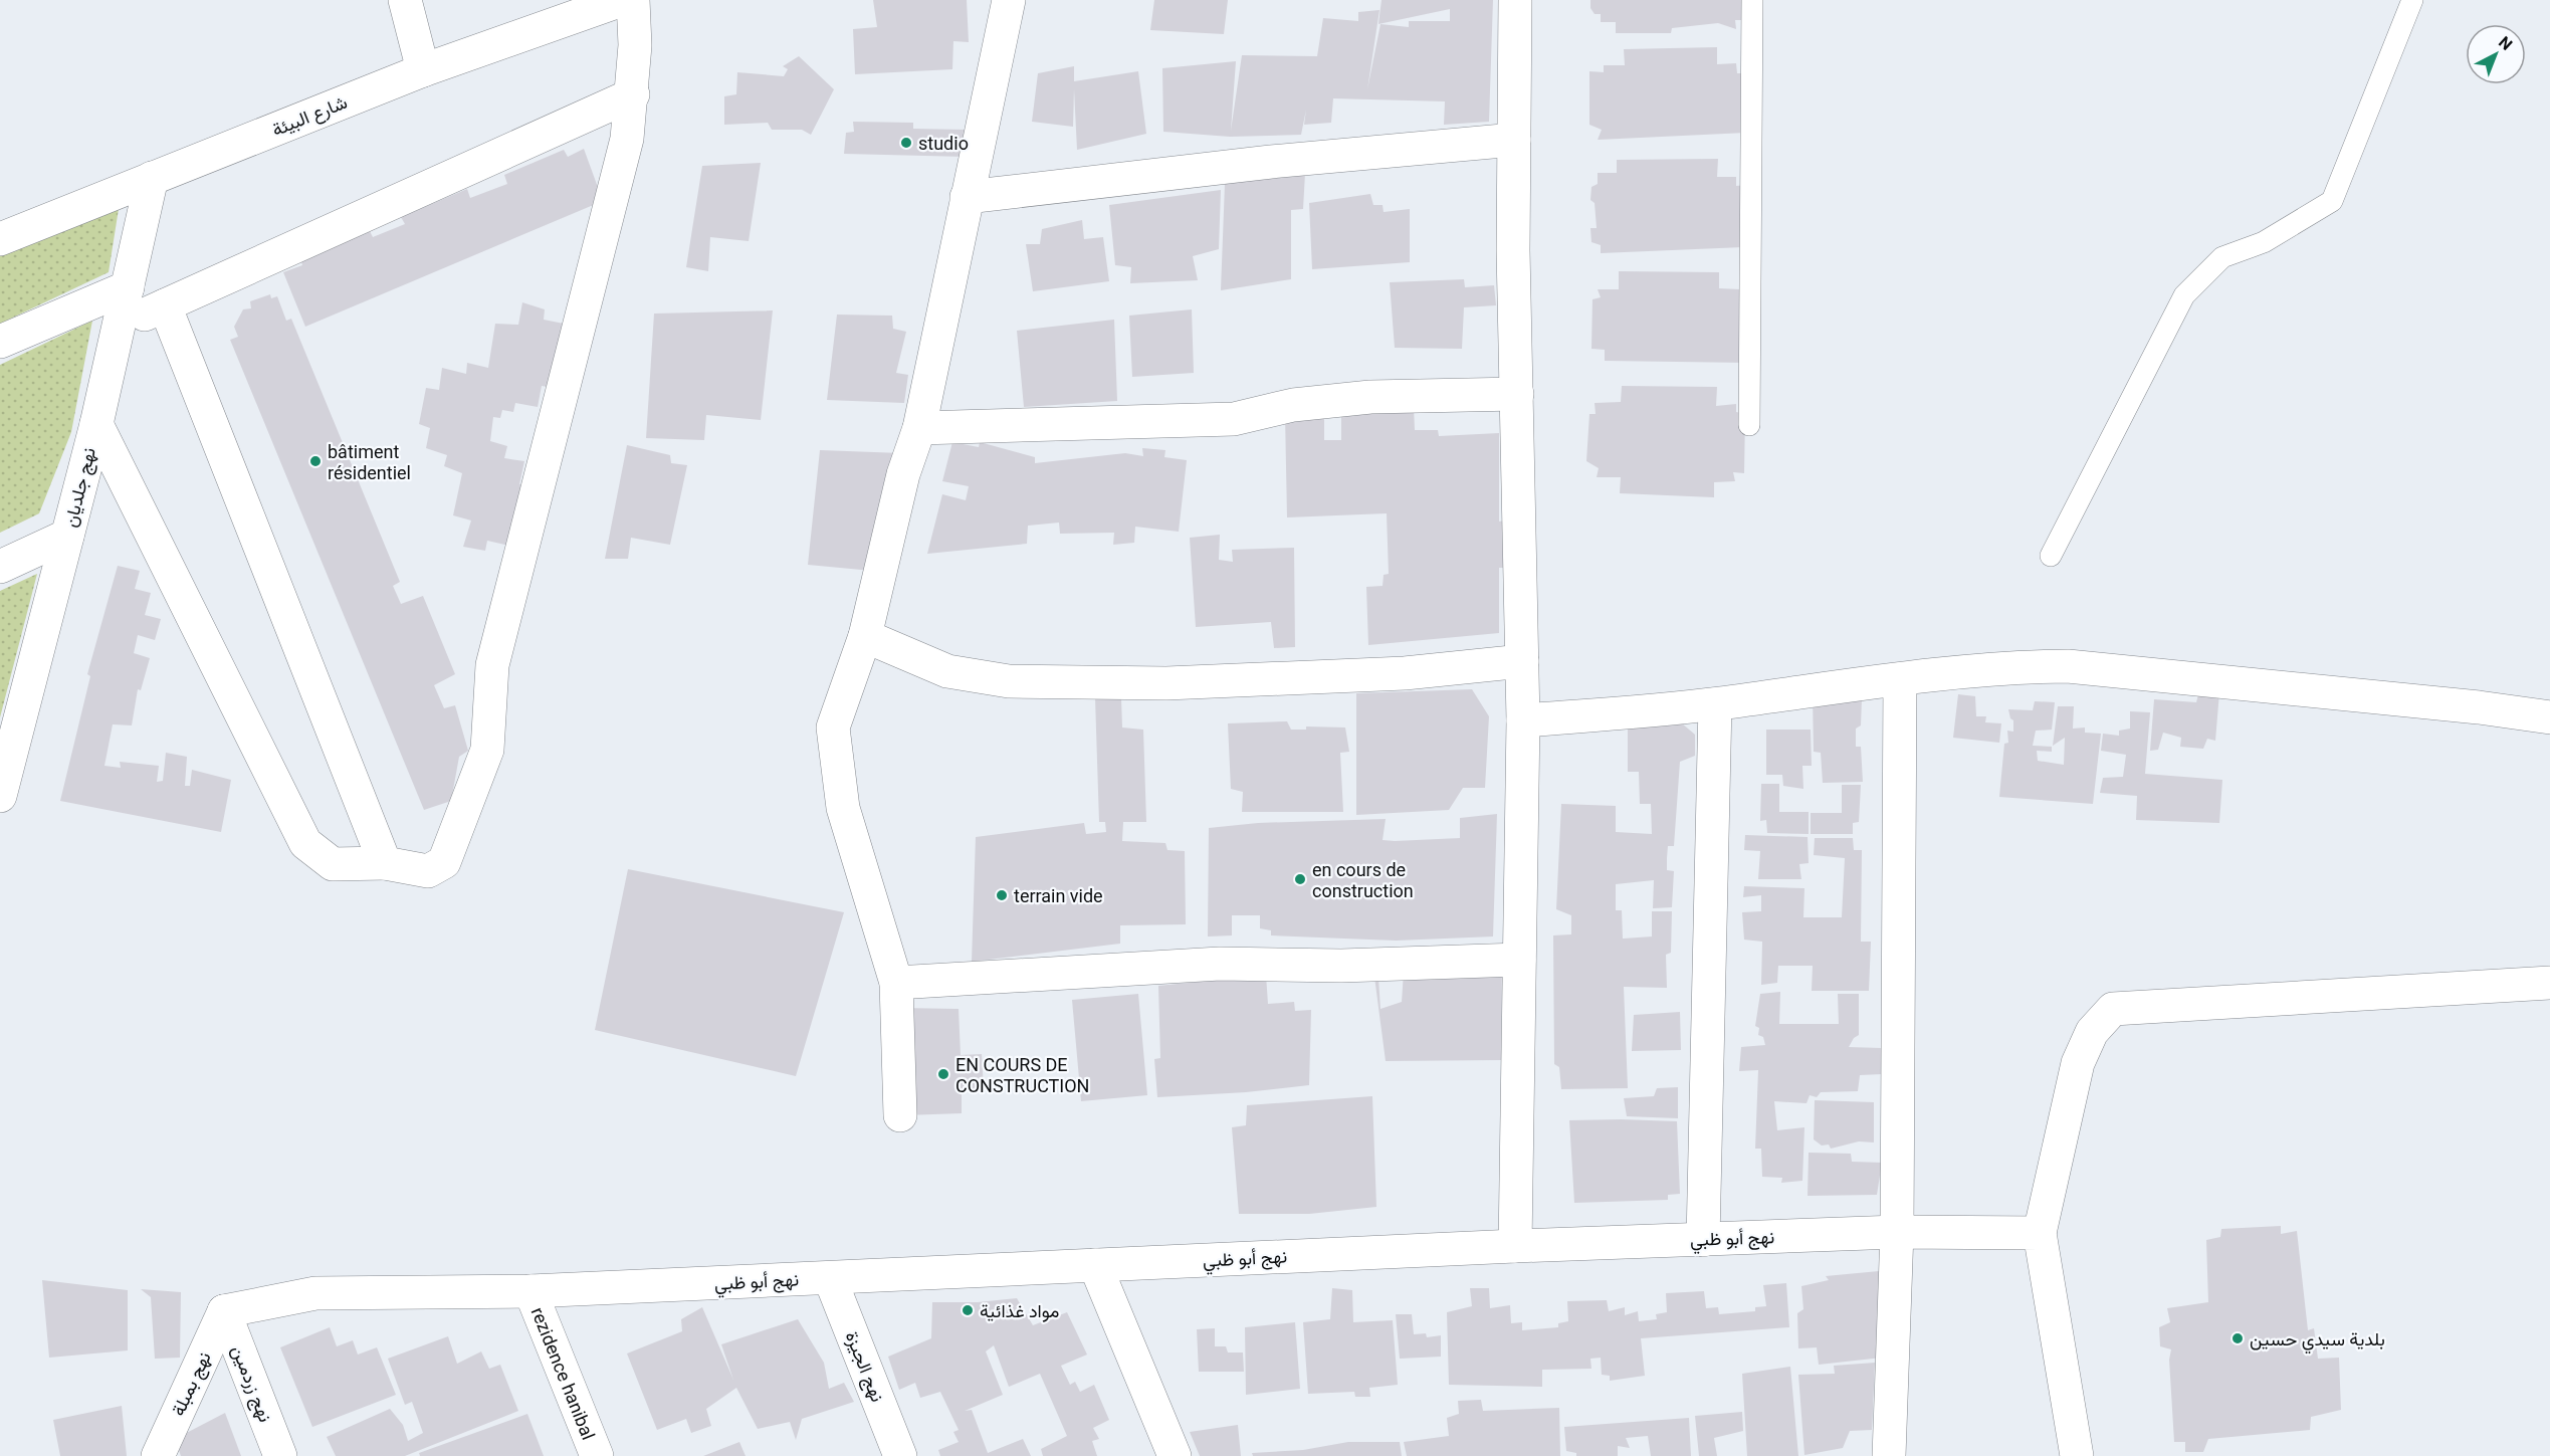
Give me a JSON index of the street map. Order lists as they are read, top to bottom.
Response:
{
  "streets": {
    "street": [
      "شارع البيئة",
      "نهج جلديان",
      "نهج أبو ظبي",
      "نهج الجيزة",
      "rezidence hanibal",
      "نهج بمبلة",
      "نهج زردمين"
    ]
  },
  "crossings": [
    ["شارع البيئة", "نهج جلديان"],
    ["نهج أبو ظبي", "نهج الجيزة"],
    ["نهج أبو ظبي", "rezidence hanibal"],
    ["نهج أبو ظبي", "نهج بمبلة"],
    ["نهج أبو ظبي", "نهج زردمين"],
    ["نهج بمبلة", "نهج زردمين"]
  ],
  "places": [
    "studio",
    "bâtiment résidentiel",
    "en cours de construction",
    "terrain vide",
    "EN COURS DE CONSTRUCTION",
    "مواد غذائية",
    "بلدية سيدي حسين"
  ],
  "north": "top right"
}
